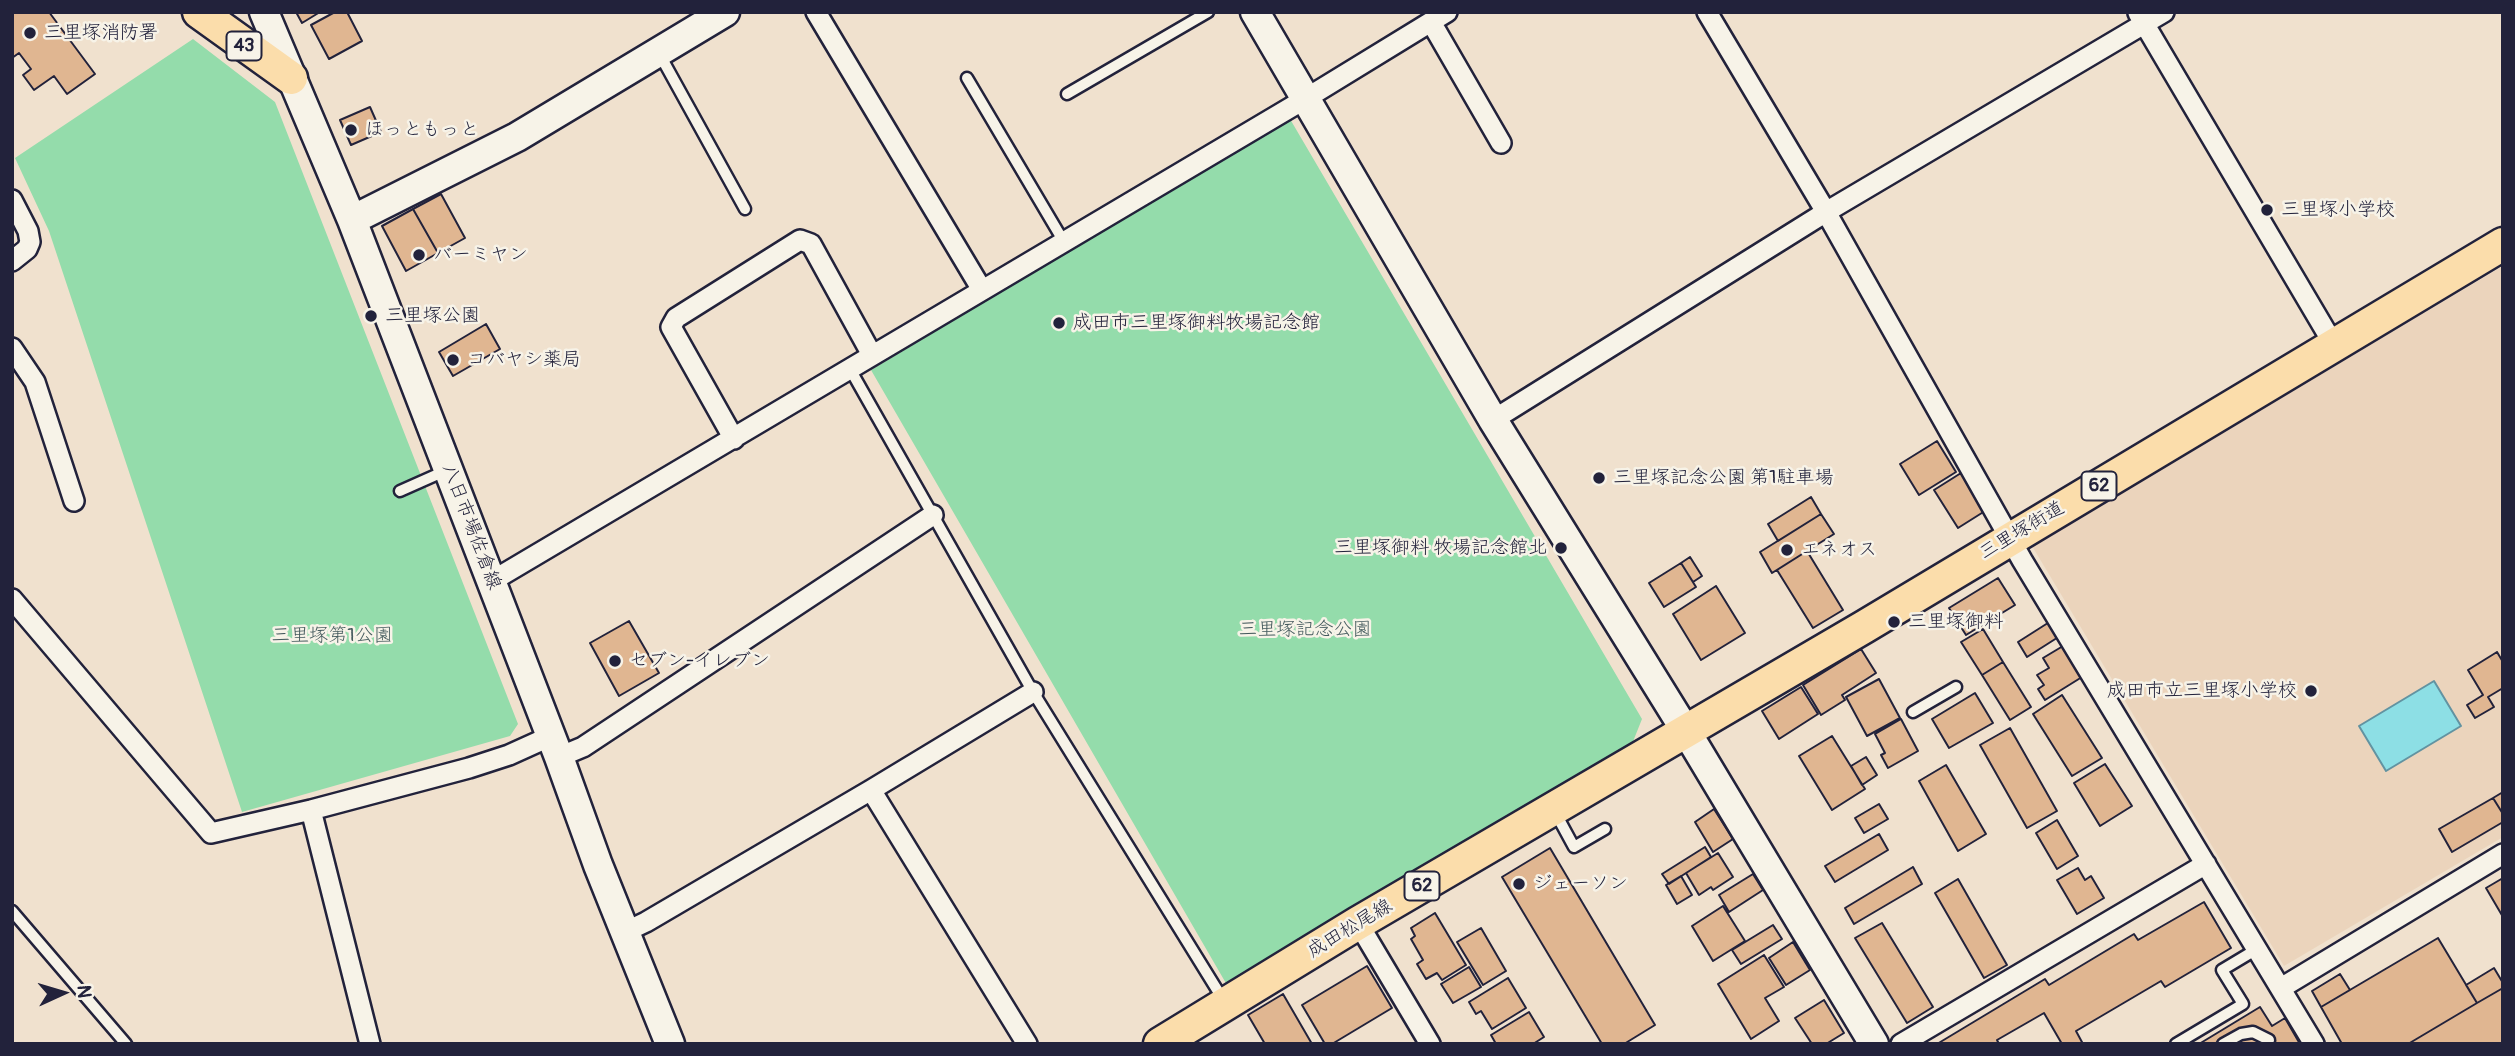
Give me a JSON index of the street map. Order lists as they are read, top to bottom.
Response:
{
  "streets": {
    "main road": [
      "43",
      "62",
      "三里塚街道",
      "成田松尾線"
    ],
    "street": ["八日市場佐倉線"]
  },
  "crossings": [
    ["43", "八日市場佐倉線"],
    ["三里塚街道", "成田松尾線"]
  ],
  "parks": ["三里塚記念公園", "三里塚第1公園"],
  "places": [
    "三里塚消防署",
    "ほっともっと",
    "三里塚小学校",
    "バーミヤン",
    "三里塚公園",
    "成田市三里塚御料牧場記念館",
    "コバヤシ薬局",
    "三里塚記念公園 第1駐車場",
    "三里塚御料 牧場記念館北",
    "エネオス",
    "三里塚御料",
    "セブン-イレブン",
    "成田市立三里塚小学校",
    "ジェーソン"
  ],
  "north": "right"
}
